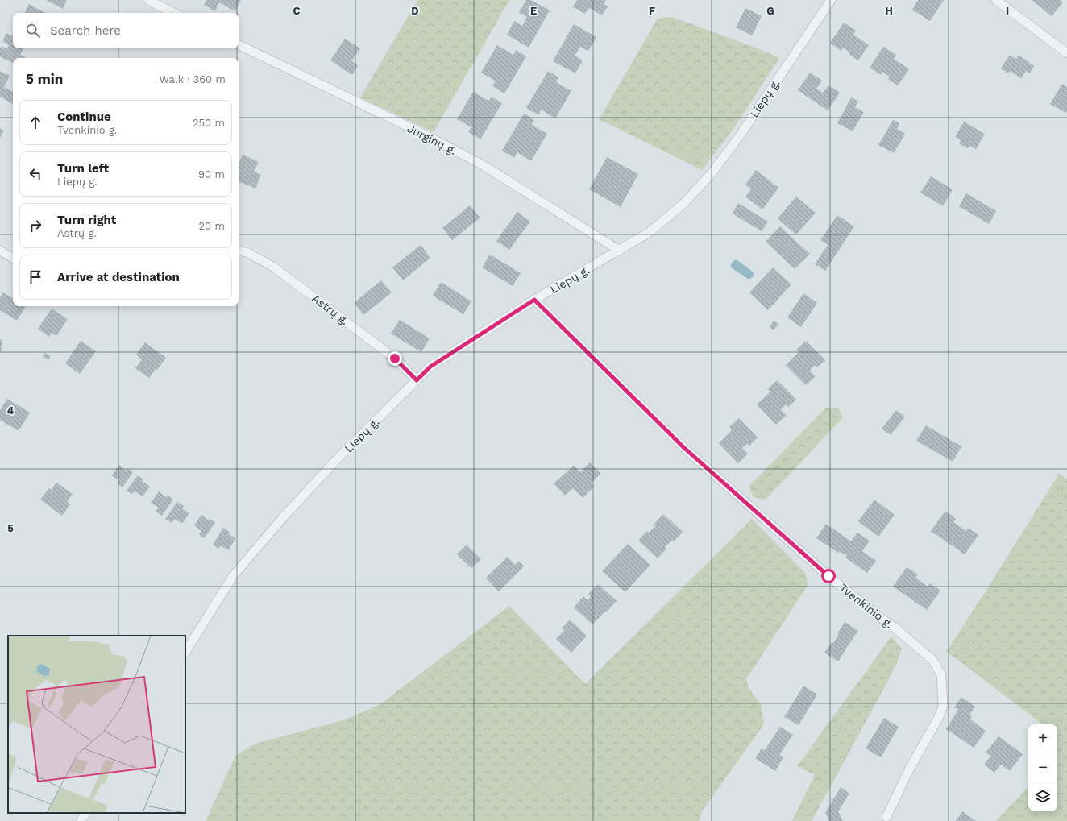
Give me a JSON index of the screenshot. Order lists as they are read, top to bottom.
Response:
{
  "streets": {
    "street": [
      "Liepų g.",
      "Jurginų g.",
      "Astrų g.",
      "Tvenkinio g."
    ]
  },
  "crossings": [
    ["Liepų g.", "Jurginų g."],
    ["Liepų g.", "Astrų g."],
    ["Liepų g.", "Tvenkinio g."]
  ],
  "page": {
    "search": "Search here",
    "heading": ["5 min", "Walk · 360 m"],
    "list": [
      ["Continue", "Tvenkinio g.", "250 m"],
      ["Turn left", "Liepų g.", "90 m"],
      ["Turn right", "Astrų g.", "20 m"],
      "Arrive at destination"
    ],
    "map_buttons": ["+", "−"]
  },
  "grid": {
    "columns": [
      "C",
      "D",
      "E",
      "F",
      "G",
      "H",
      "I"
    ],
    "rows": ["4", "5"]
  }
}
